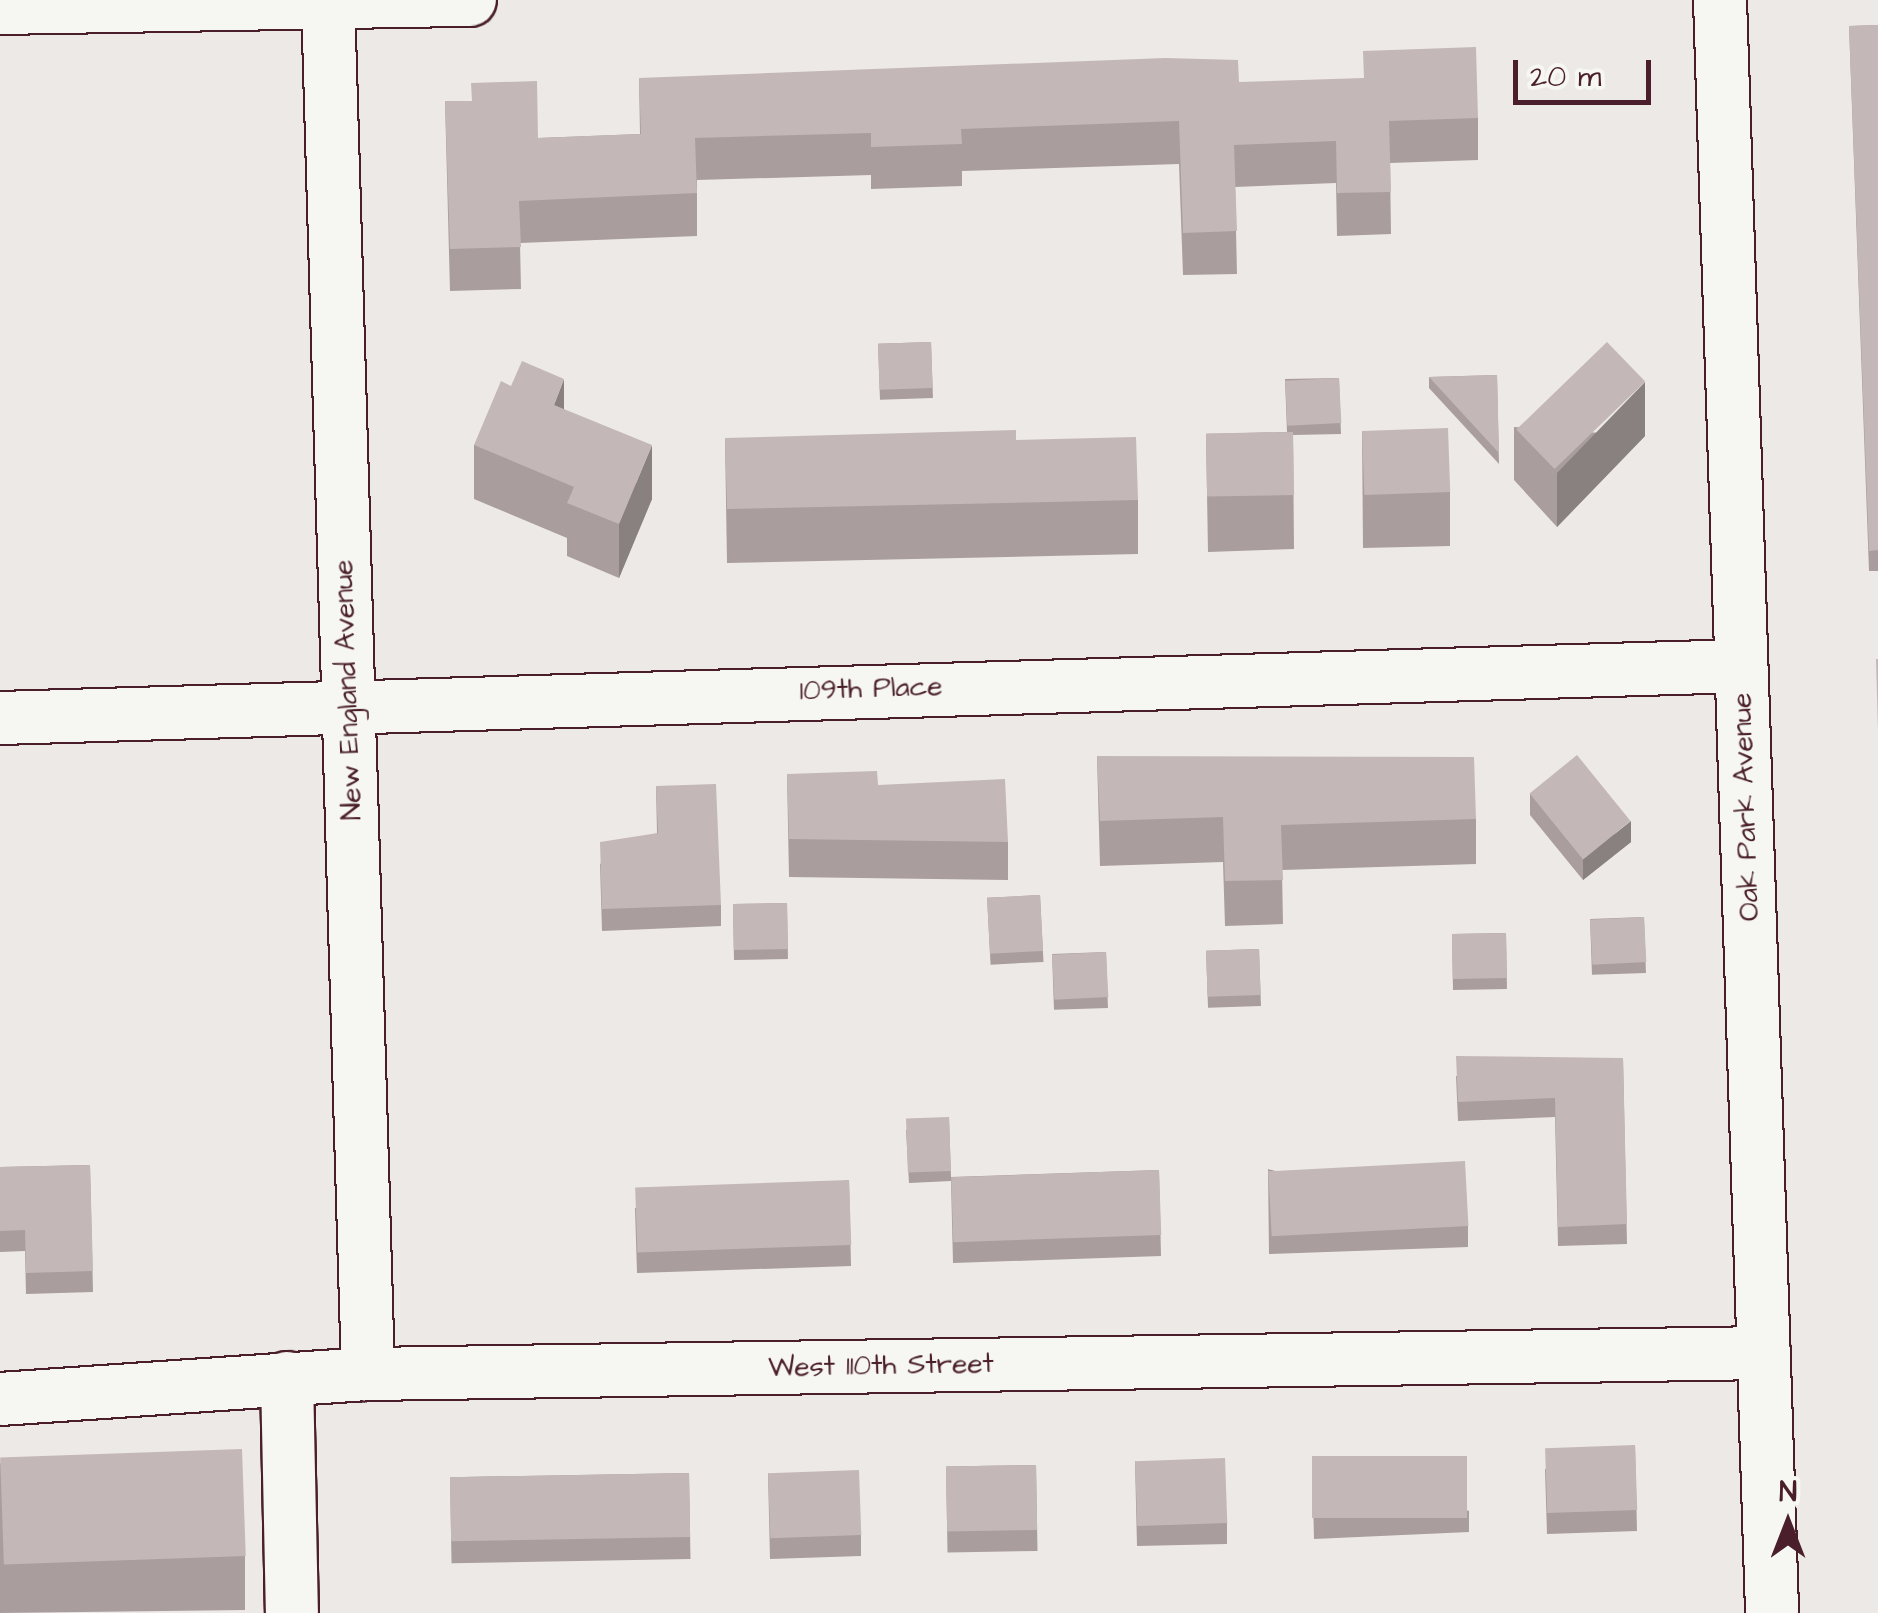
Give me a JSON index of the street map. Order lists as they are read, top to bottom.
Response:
{
  "streets": {
    "street": [
      "109th Place",
      "New England Avenue",
      "Oak Park Avenue",
      "West 110th Street"
    ]
  },
  "crossings": [
    ["109th Place", "New England Avenue"],
    ["109th Place", "Oak Park Avenue"],
    ["New England Avenue", "West 110th Street"],
    ["Oak Park Avenue", "West 110th Street"]
  ],
  "scale_bar": "20 m",
  "north": "top"
}
